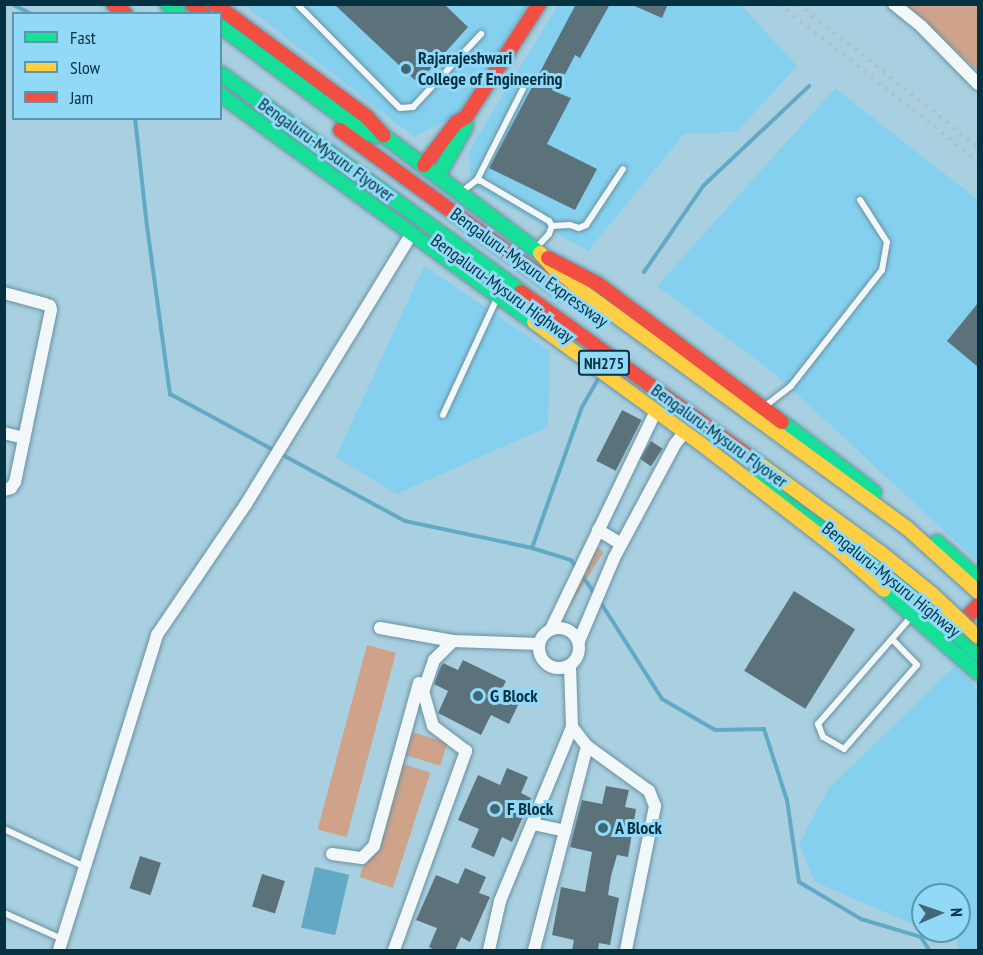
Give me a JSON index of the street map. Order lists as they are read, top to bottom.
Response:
{
  "streets": {
    "main road": [
      "Bengaluru-Mysuru Flyover",
      "Bengaluru-Mysuru Expressway",
      "Bengaluru-Mysuru Highway",
      "NH275"
    ]
  },
  "places": [
    "Rajarajeshwari College of Engineering",
    "G Block",
    "F Block",
    "A Block"
  ],
  "legend": ["Fast", "Slow", "Jam"],
  "north": "right"
}
